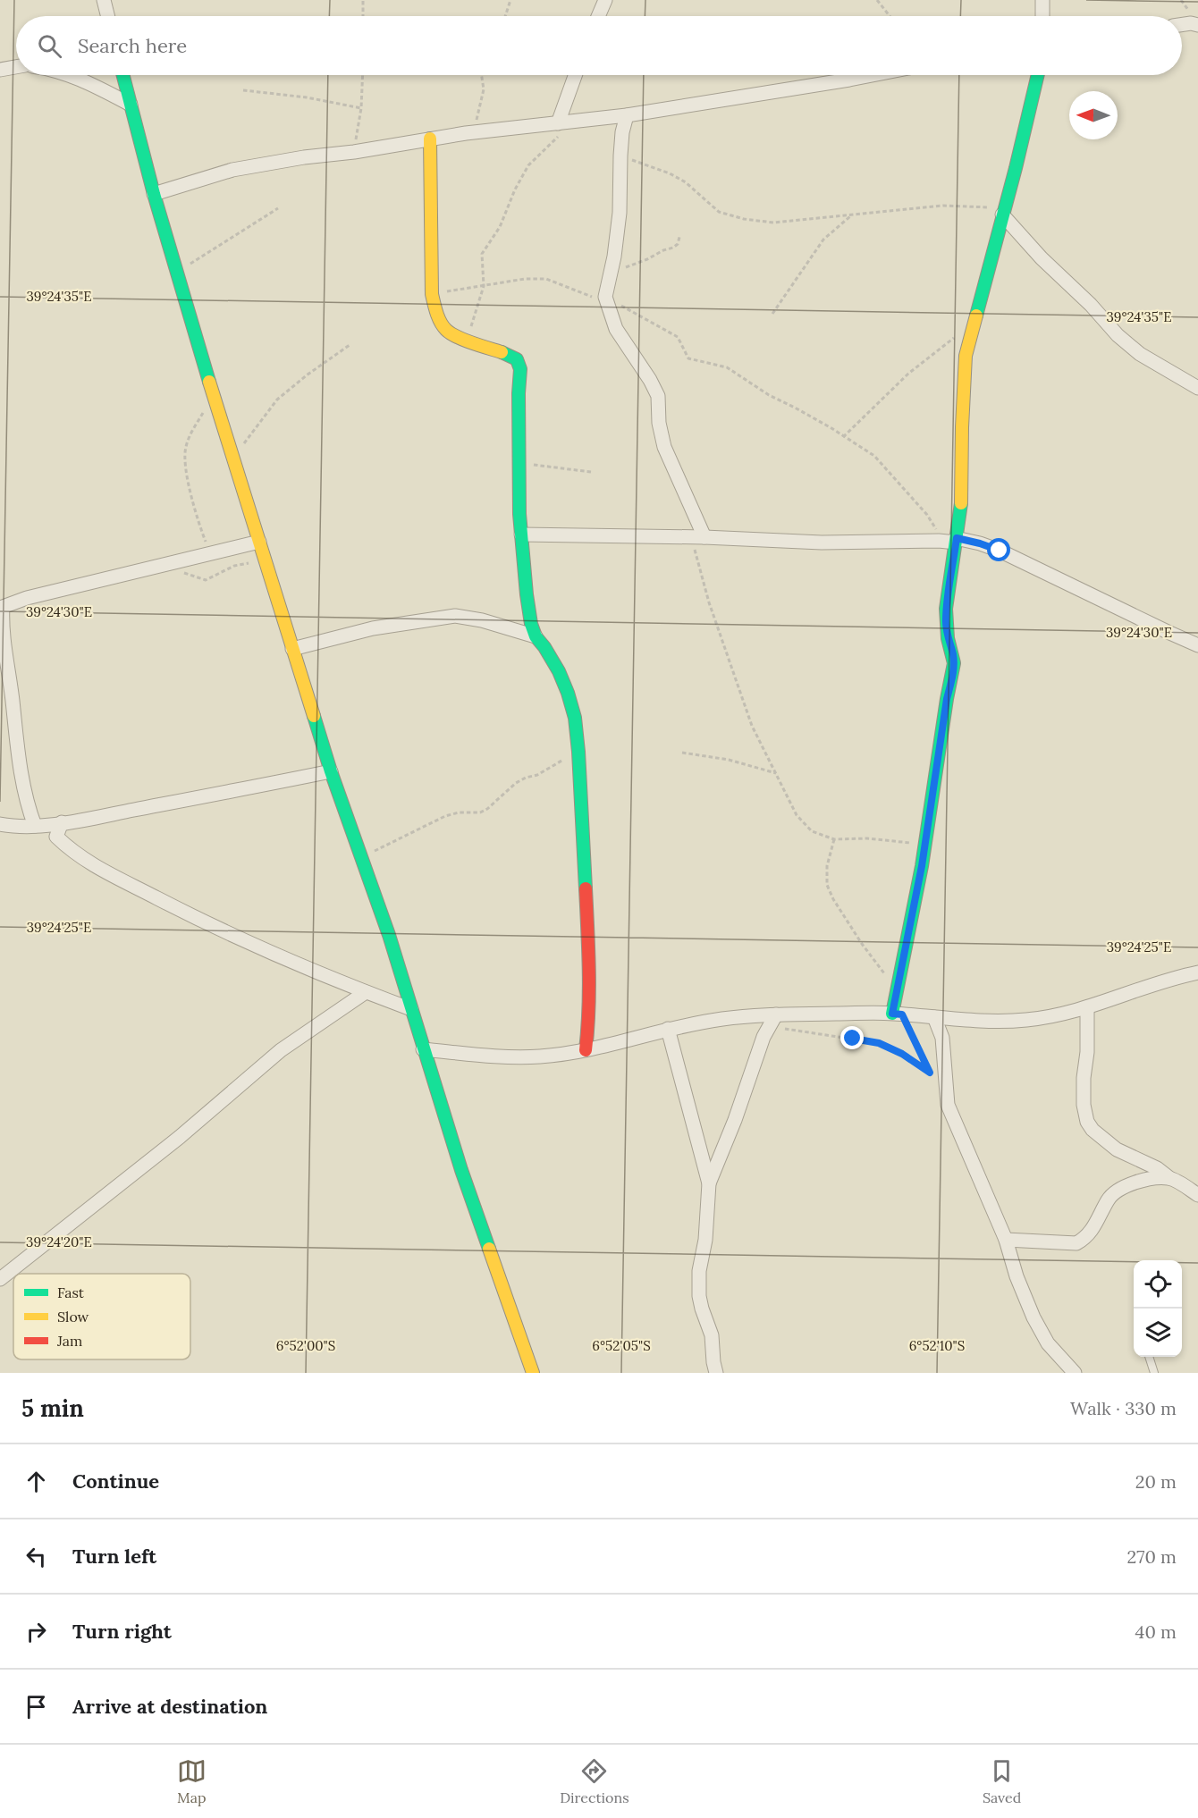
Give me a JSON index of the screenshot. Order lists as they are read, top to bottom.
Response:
{
  "legend": ["Fast", "Slow", "Jam"],
  "north": "left",
  "page": {
    "search": "Search here",
    "heading": ["5 min", "Walk · 330 m"],
    "list": [
      ["Continue", "20 m"],
      ["Turn left", "270 m"],
      ["Turn right", "40 m"],
      "Arrive at destination"
    ],
    "nav": ["Map", "Directions", "Saved"]
  },
  "coordinates": [
    "39°24'35\"E",
    "39°24'30\"E",
    "39°24'25\"E",
    "39°24'20\"E",
    "6°52'00\"S",
    "6°52'05\"S",
    "6°52'10\"S"
  ]
}
